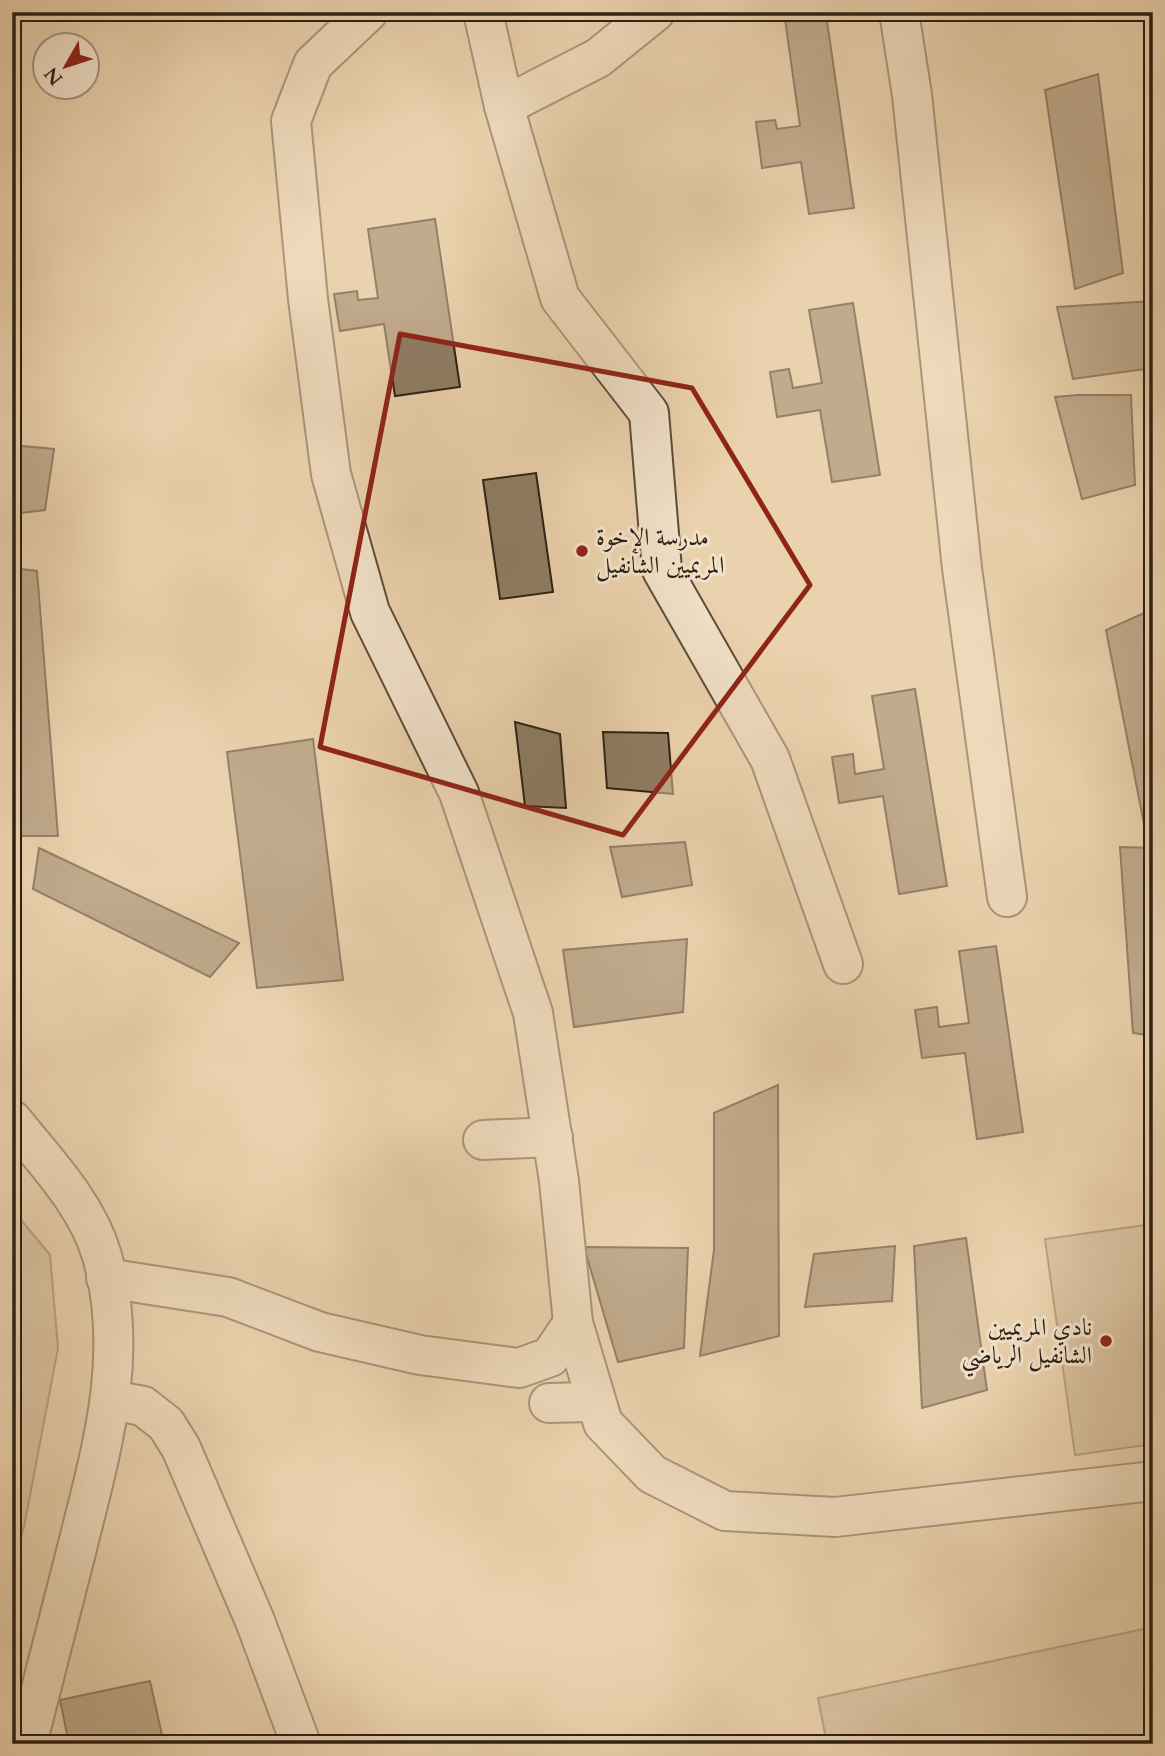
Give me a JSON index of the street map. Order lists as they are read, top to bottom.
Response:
{
  "places": ["مدرسة الإخوة المريميين الشانفيل", "نادي المريميين الشانفيل الرياضي"],
  "north": "bottom left"
}
